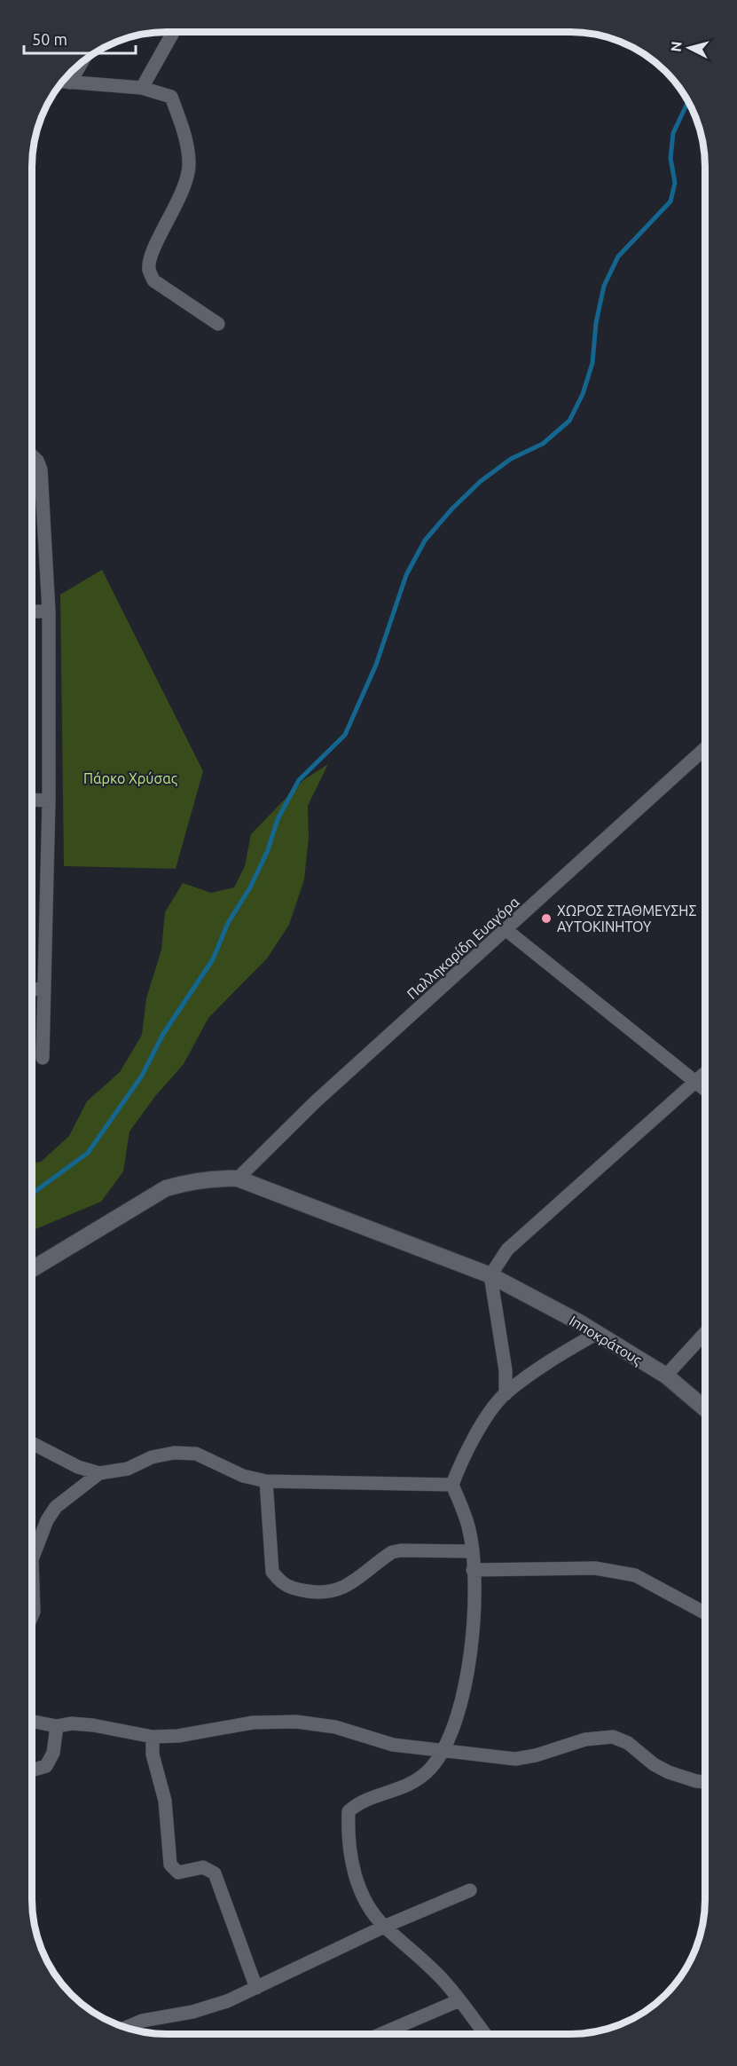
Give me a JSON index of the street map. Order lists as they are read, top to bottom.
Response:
{
  "streets": {
    "street": ["Παλληκαρίδη Ευαγόρα", "Ιπποκράτους"]
  },
  "crossings": [
    ["Παλληκαρίδη Ευαγόρα", "Ιπποκράτους"]
  ],
  "parks": ["Πάρκο Χρύσας"],
  "places": ["ΧΩΡΟΣ ΣΤΑΘΜΕΥΣΗΣ ΑΥΤΟΚΙΝΗΤΟΥ"],
  "scale_bar": "50 m",
  "north": "left"
}
